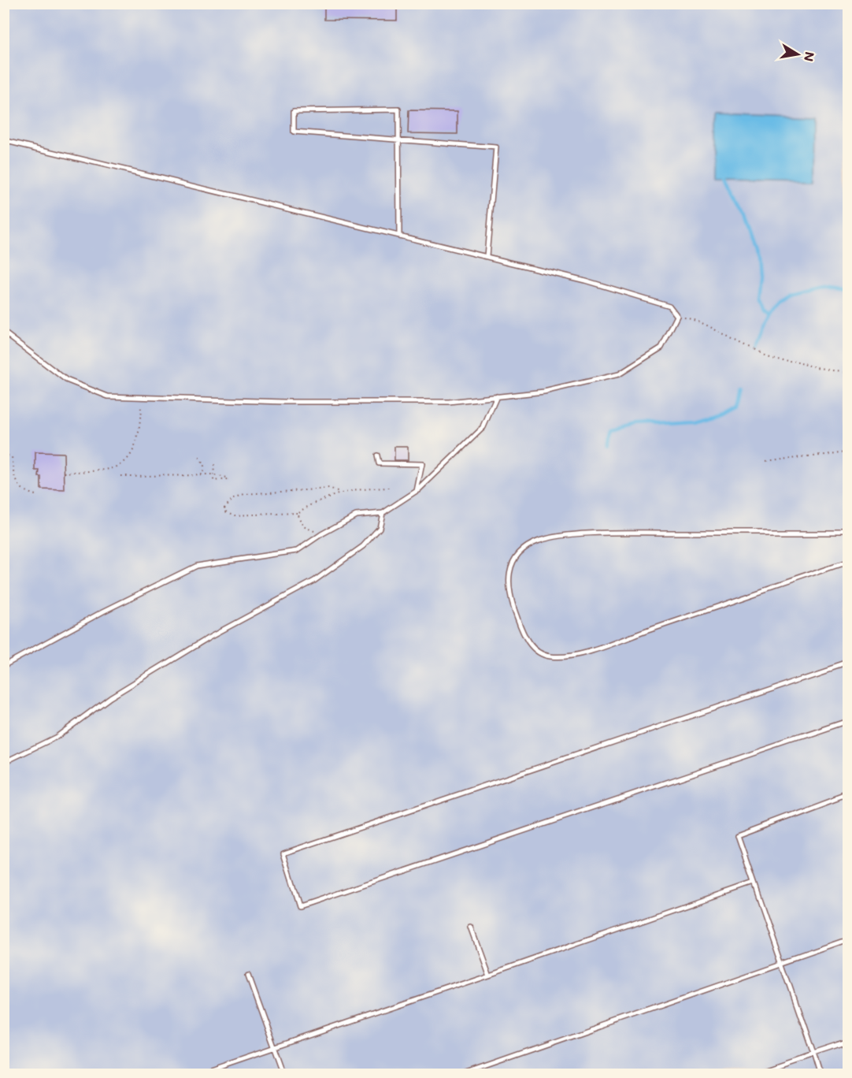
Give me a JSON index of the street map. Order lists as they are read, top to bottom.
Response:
{
  "north": "right"
}
